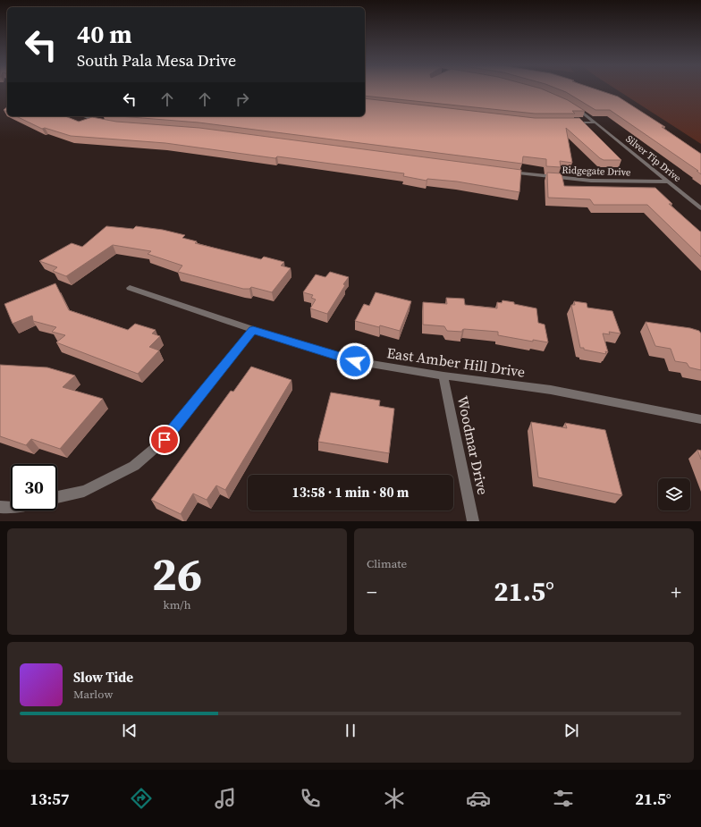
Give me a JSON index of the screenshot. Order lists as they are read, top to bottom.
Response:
{
  "streets": {
    "street": [
      "Silver Tip Drive",
      "Ridgegate Drive",
      "East Amber Hill Drive",
      "Woodmar Drive"
    ]
  },
  "crossings": [
    ["Silver Tip Drive", "Ridgegate Drive"],
    ["East Amber Hill Drive", "Woodmar Drive"]
  ],
  "page": {
    "turn": ["40 m", "South Pala Mesa Drive"],
    "limit": "30",
    "trip": "13:58 · 1 min · 80 m",
    "tile": [
      ["26", "km/h"],
      "Climate"
    ],
    "heat": ["−", "21.5°", "+"],
    "song": ["Slow Tide", "Marlow"],
    "tabs": ["13:57", "21.5°"]
  }
}
